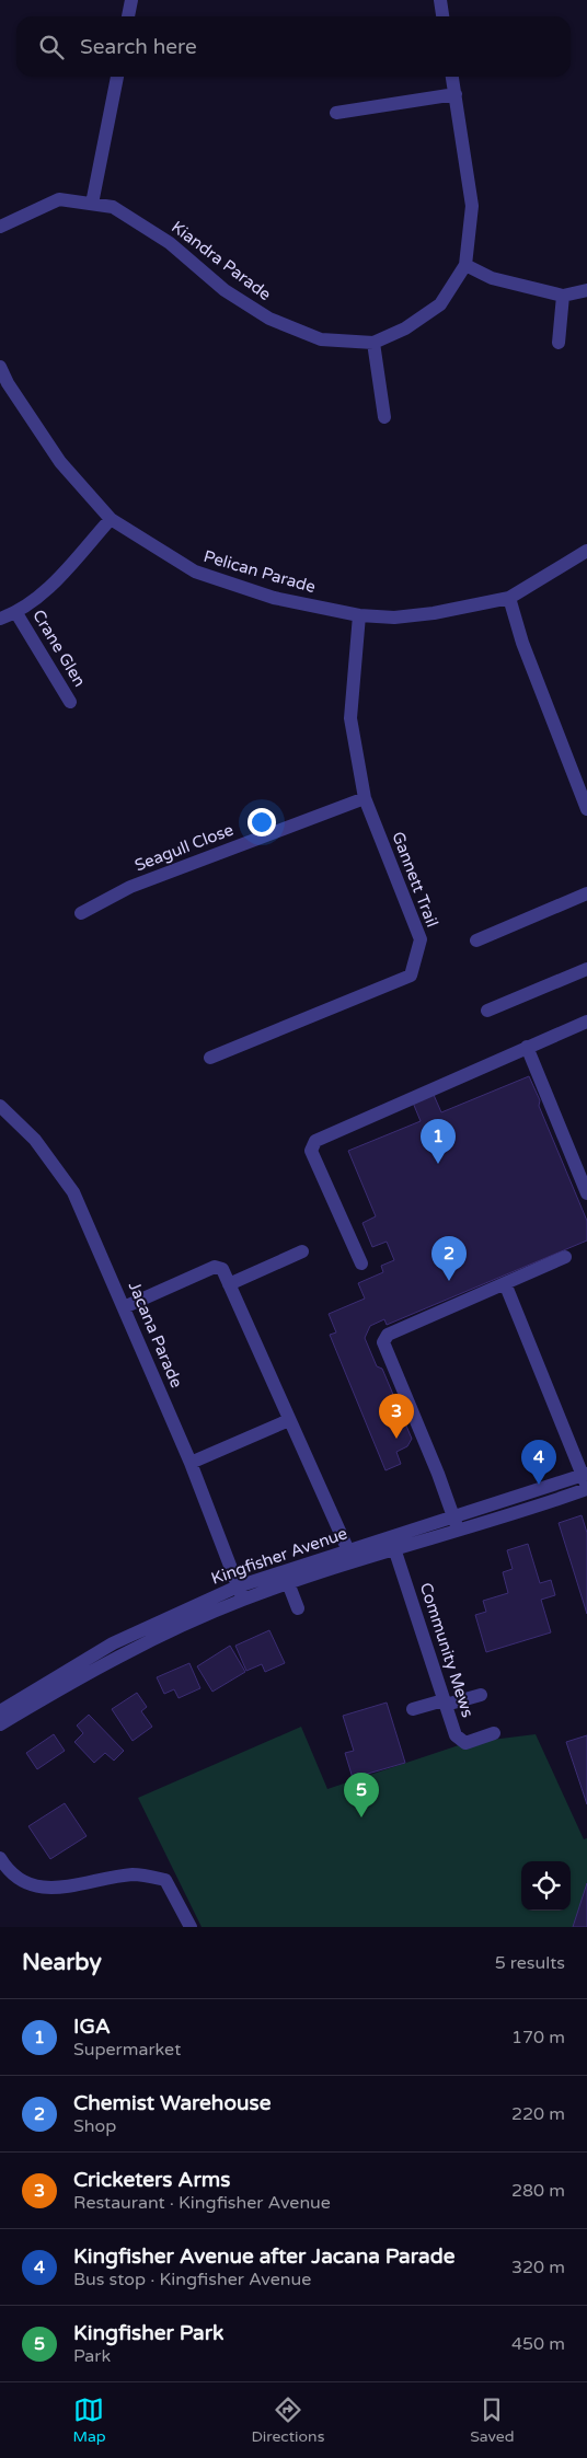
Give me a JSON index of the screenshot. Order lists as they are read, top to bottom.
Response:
{
  "streets": {
    "street": [
      "Kiandra Parade",
      "Pelican Parade",
      "Crane Glen",
      "Seagull Close",
      "Gannett Trail",
      "Jacana Parade",
      "Kingfisher Avenue",
      "Community Mews"
    ]
  },
  "crossings": [
    ["Pelican Parade", "Gannett Trail"],
    ["Seagull Close", "Gannett Trail"],
    ["Jacana Parade", "Kingfisher Avenue"],
    ["Kingfisher Avenue", "Community Mews"]
  ],
  "page": {
    "search": "Search here",
    "pins": [
      "1",
      "2",
      "3",
      "4",
      "5"
    ],
    "heading": ["Nearby", "5 results"],
    "list": [
      {
        "mark": "1",
        "name": "IGA",
        "note": "Supermarket",
        "value": "170 m"
      },
      {
        "mark": "2",
        "name": "Chemist Warehouse",
        "note": "Shop",
        "value": "220 m"
      },
      {
        "mark": "3",
        "name": "Cricketers Arms",
        "note": "Restaurant · Kingfisher Avenue",
        "value": "280 m"
      },
      {
        "mark": "4",
        "name": "Kingfisher Avenue after Jacana Parade",
        "note": "Bus stop · Kingfisher Avenue",
        "value": "320 m"
      },
      {
        "mark": "5",
        "name": "Kingfisher Park",
        "note": "Park",
        "value": "450 m"
      }
    ],
    "nav": ["Map", "Directions", "Saved"]
  }
}
